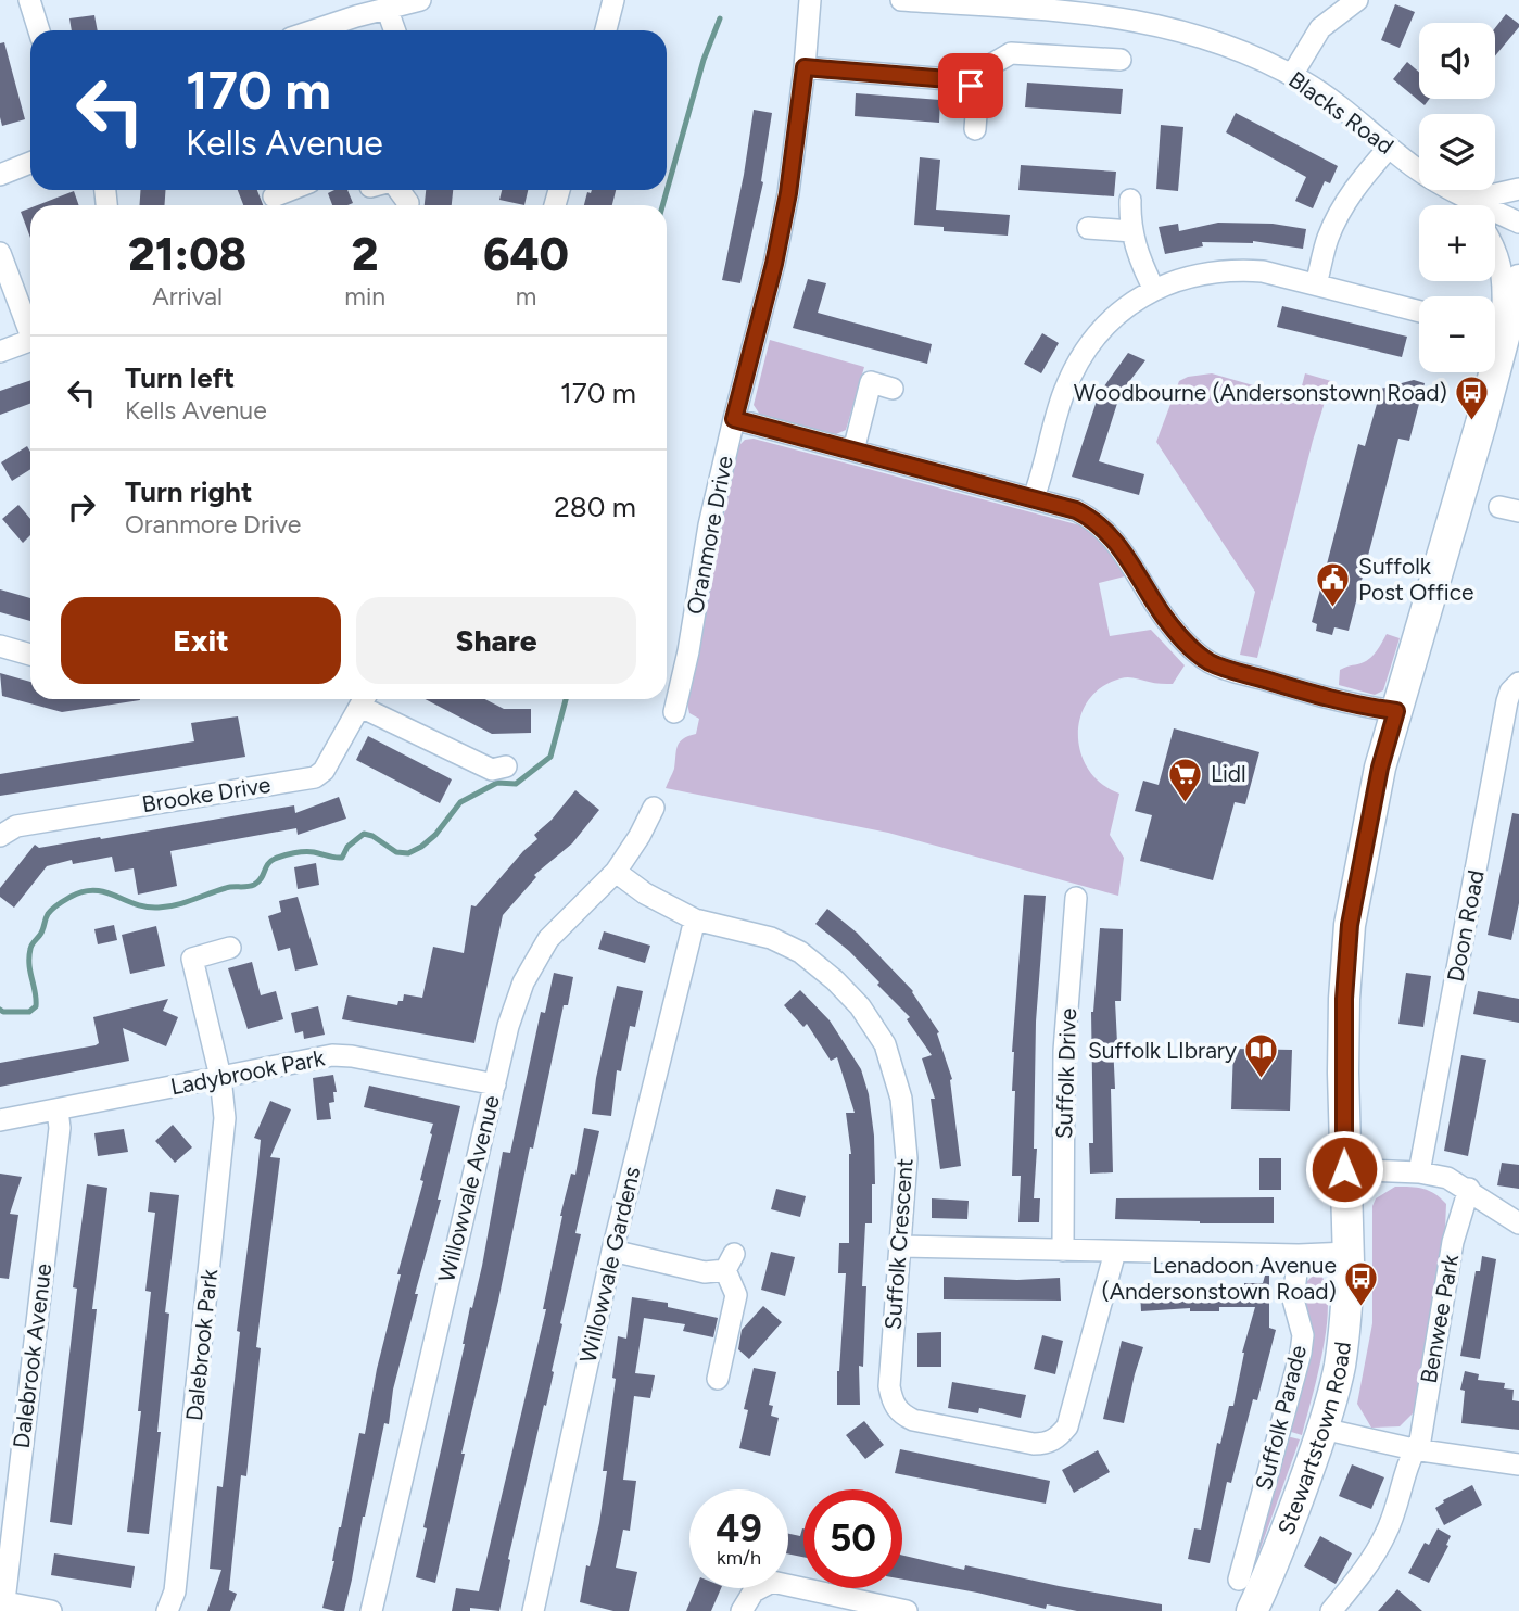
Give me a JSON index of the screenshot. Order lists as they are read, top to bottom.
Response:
{
  "streets": {
    "main road": ["Stewartstown Road"],
    "street": [
      "Blacks Road",
      "Oranmore Drive",
      "Brooke Drive",
      "Doon Road",
      "Ladybrook Park",
      "Suffolk Drive",
      "Willowvale Avenue",
      "Suffolk Crescent",
      "Willowvale Gardens",
      "Benwee Park",
      "Dalebrook Park",
      "Dalebrook Avenue",
      "Suffolk Parade"
    ]
  },
  "crossings": [
    ["Ladybrook Park", "Willowvale Avenue"],
    ["Ladybrook Park", "Dalebrook Park"],
    ["Ladybrook Park", "Dalebrook Avenue"],
    ["Willowvale Avenue", "Suffolk Crescent"],
    ["Suffolk Crescent", "Willowvale Gardens"]
  ],
  "places": {
    "bus stop": ["Woodbourne (Andersonstown Road)", "Lenadoon Avenue (Andersonstown Road)"],
    "public building": ["Suffolk Post Office"],
    "supermarket": ["Lidl"],
    "library": ["Suffolk LIbrary"]
  },
  "page": {
    "map_buttons": ["+", "−"],
    "turn": ["170 m", "Kells Avenue"],
    "eta": [
      "21:08",
      "Arrival",
      "2",
      "min",
      "640",
      "m"
    ],
    "list": [
      {
        "name": "Turn left",
        "note": "Kells Avenue",
        "value": "170 m"
      },
      {
        "name": "Turn right",
        "note": "Oranmore Drive",
        "value": "280 m"
      }
    ],
    "buttons": ["Exit", "Share"],
    "speed": "49 km/h",
    "limit": "50"
  }
}
